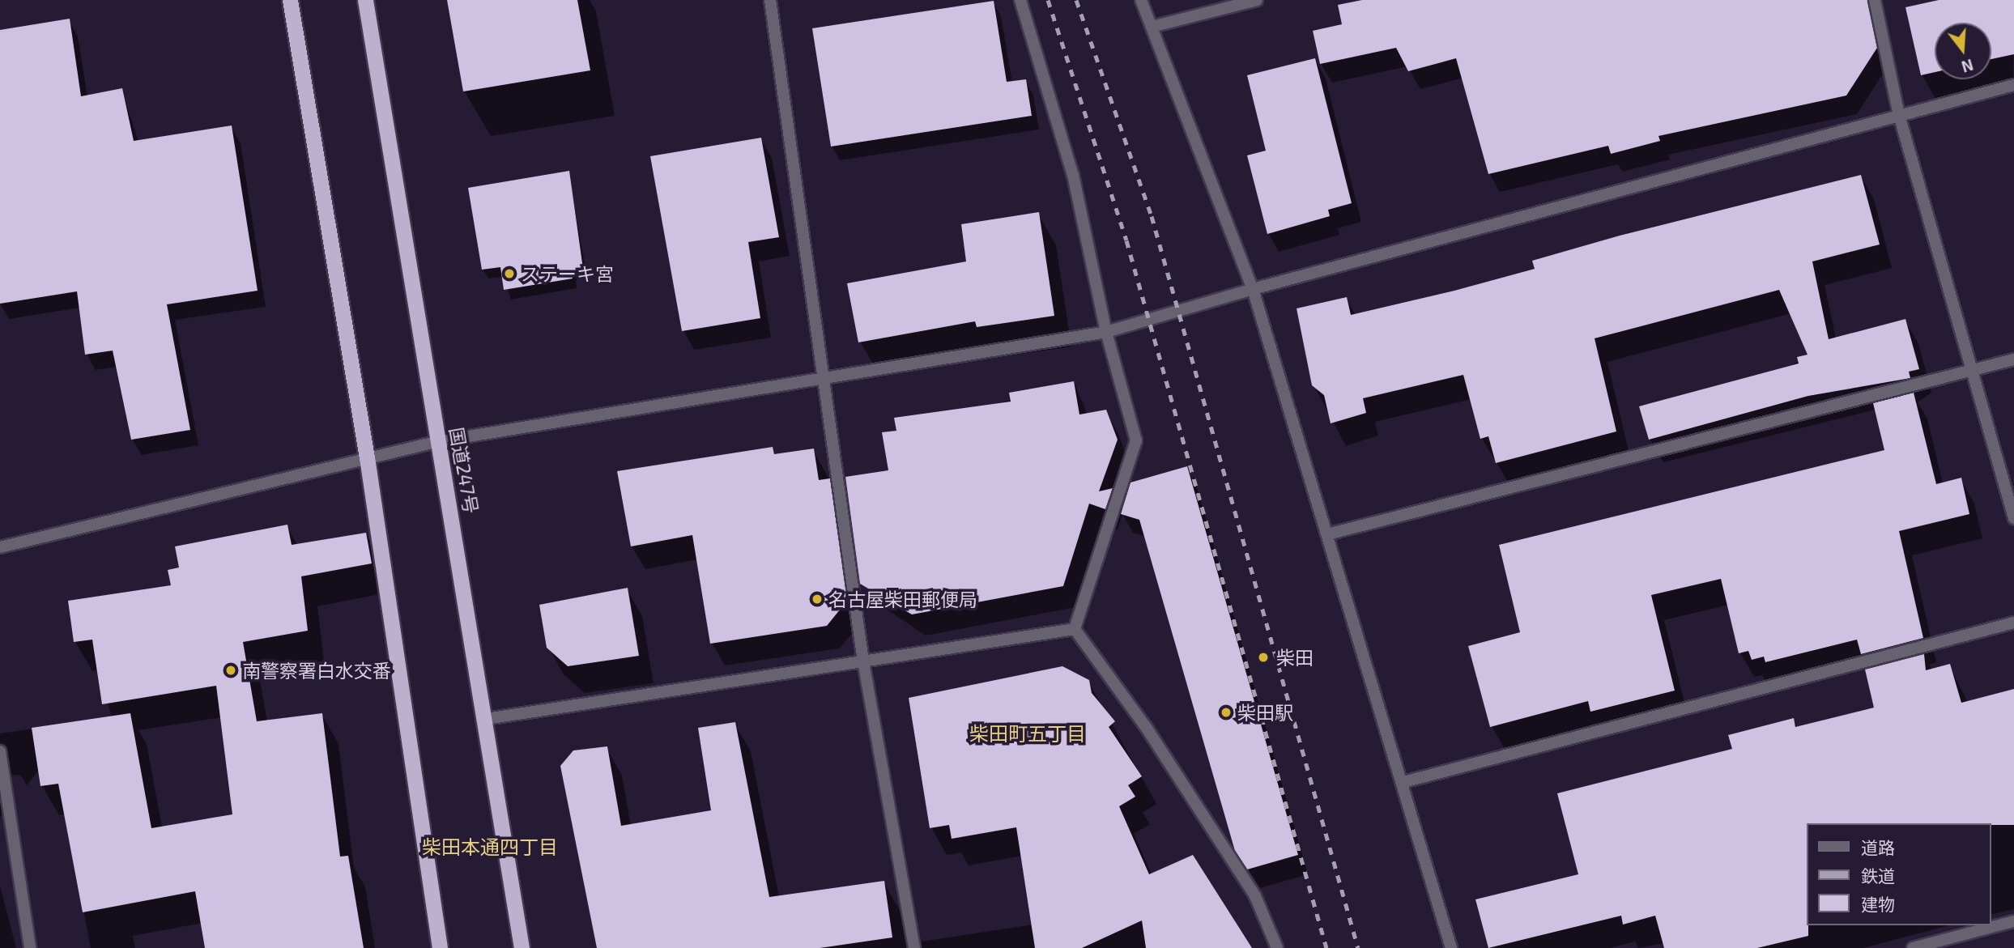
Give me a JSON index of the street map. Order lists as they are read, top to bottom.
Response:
{
  "streets": {
    "highway": ["国道247号"]
  },
  "districts": ["柴田町五丁目", "柴田本通四丁目"],
  "places": [
    "ステーキ宮",
    "名古屋柴田郵便局",
    "柴田",
    "南警察署白水交番",
    "柴田駅"
  ],
  "legend": ["道路", "鉄道", "建物"],
  "north": "bottom"
}
